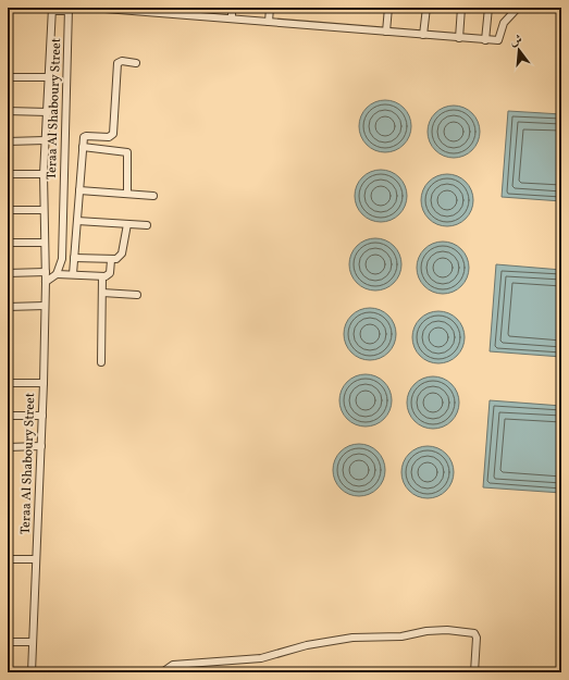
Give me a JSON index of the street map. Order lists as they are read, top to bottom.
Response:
{
  "streets": {
    "street": ["Teraa Al Shaboury Street"]
  },
  "north": "top"
}
